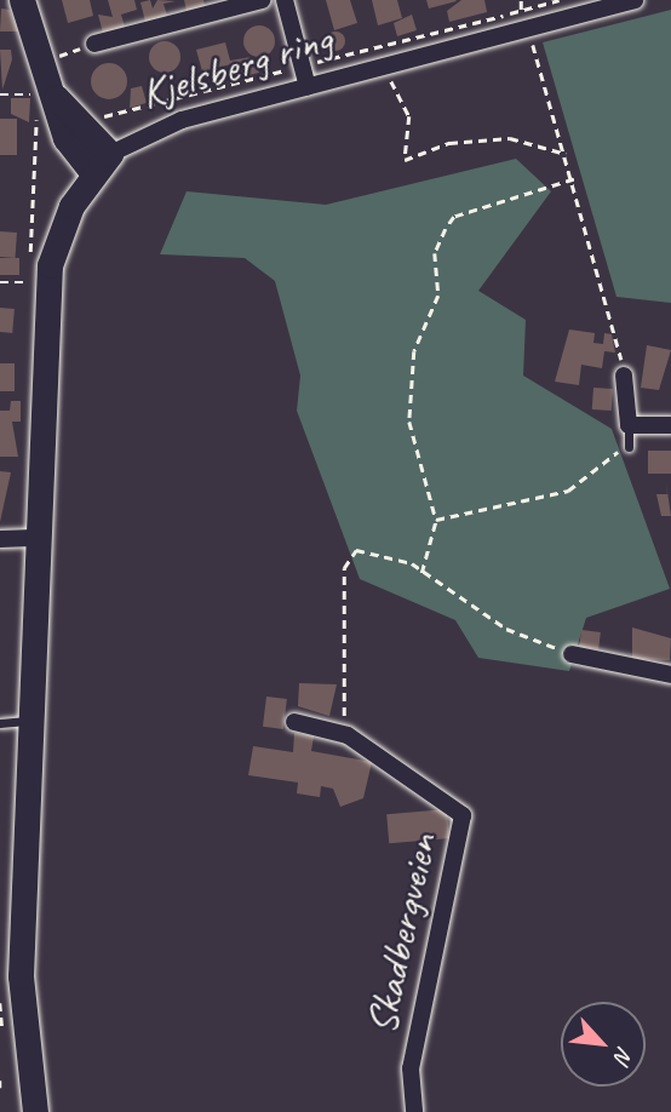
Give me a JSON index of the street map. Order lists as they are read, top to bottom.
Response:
{
  "streets": {
    "street": ["Kjelsberg ring", "Skadbergveien"]
  },
  "north": "bottom right"
}
